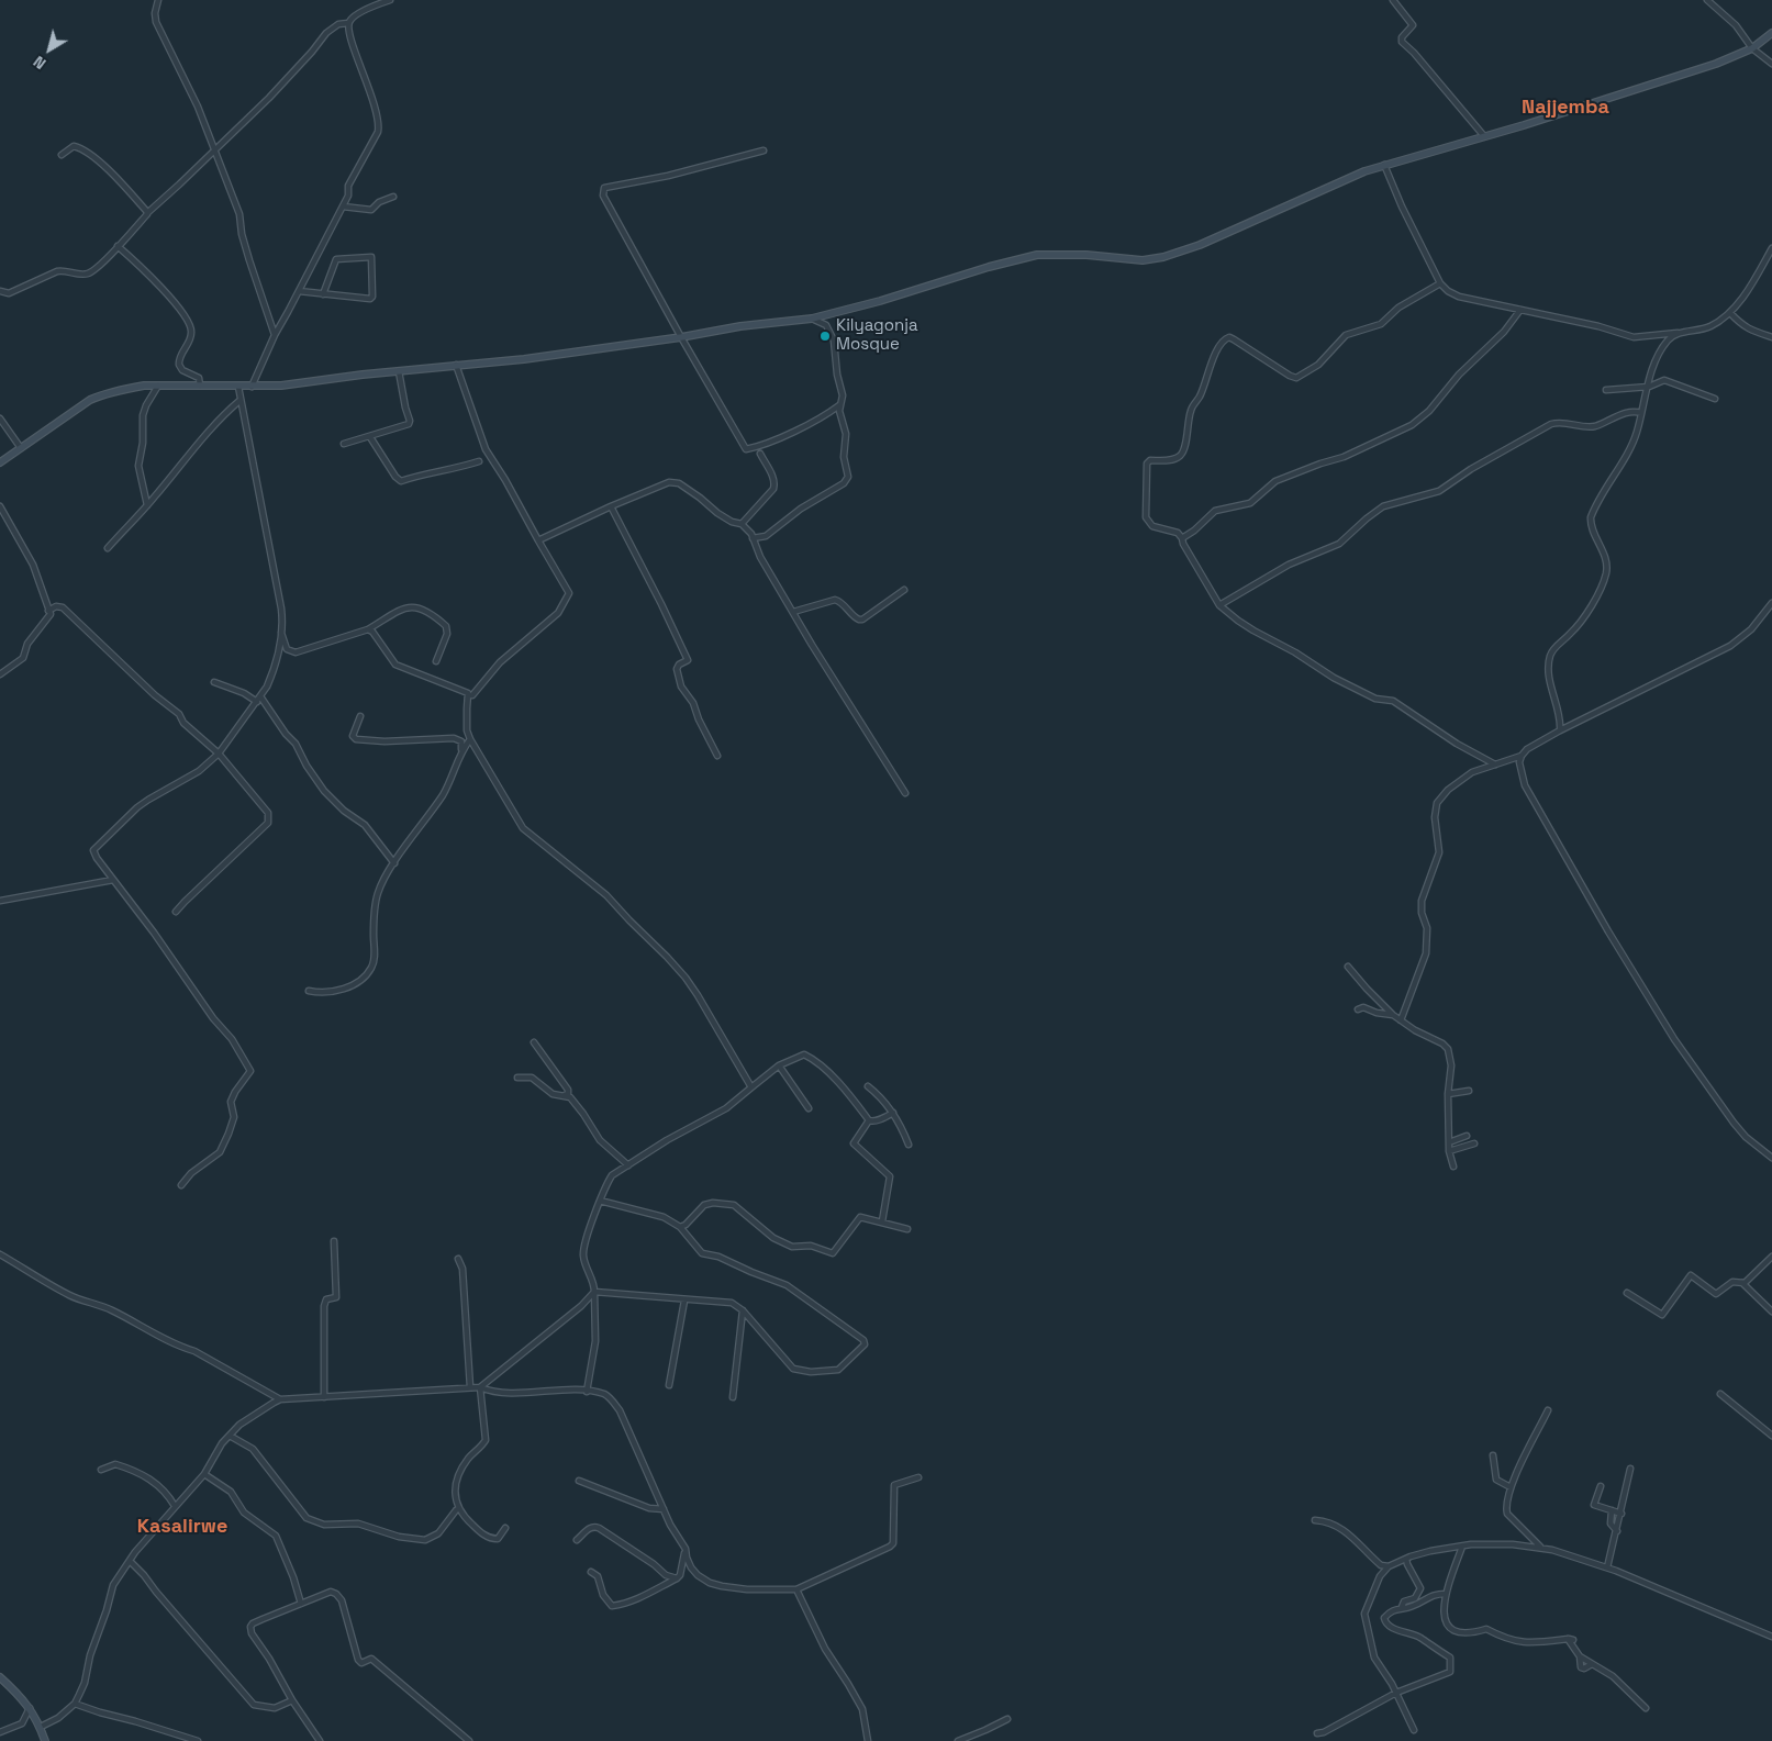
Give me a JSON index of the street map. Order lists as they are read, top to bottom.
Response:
{
  "districts": ["Najjemba", "Kasalirwe"],
  "places": ["Kilyagonja Mosque"],
  "north": "bottom left"
}
